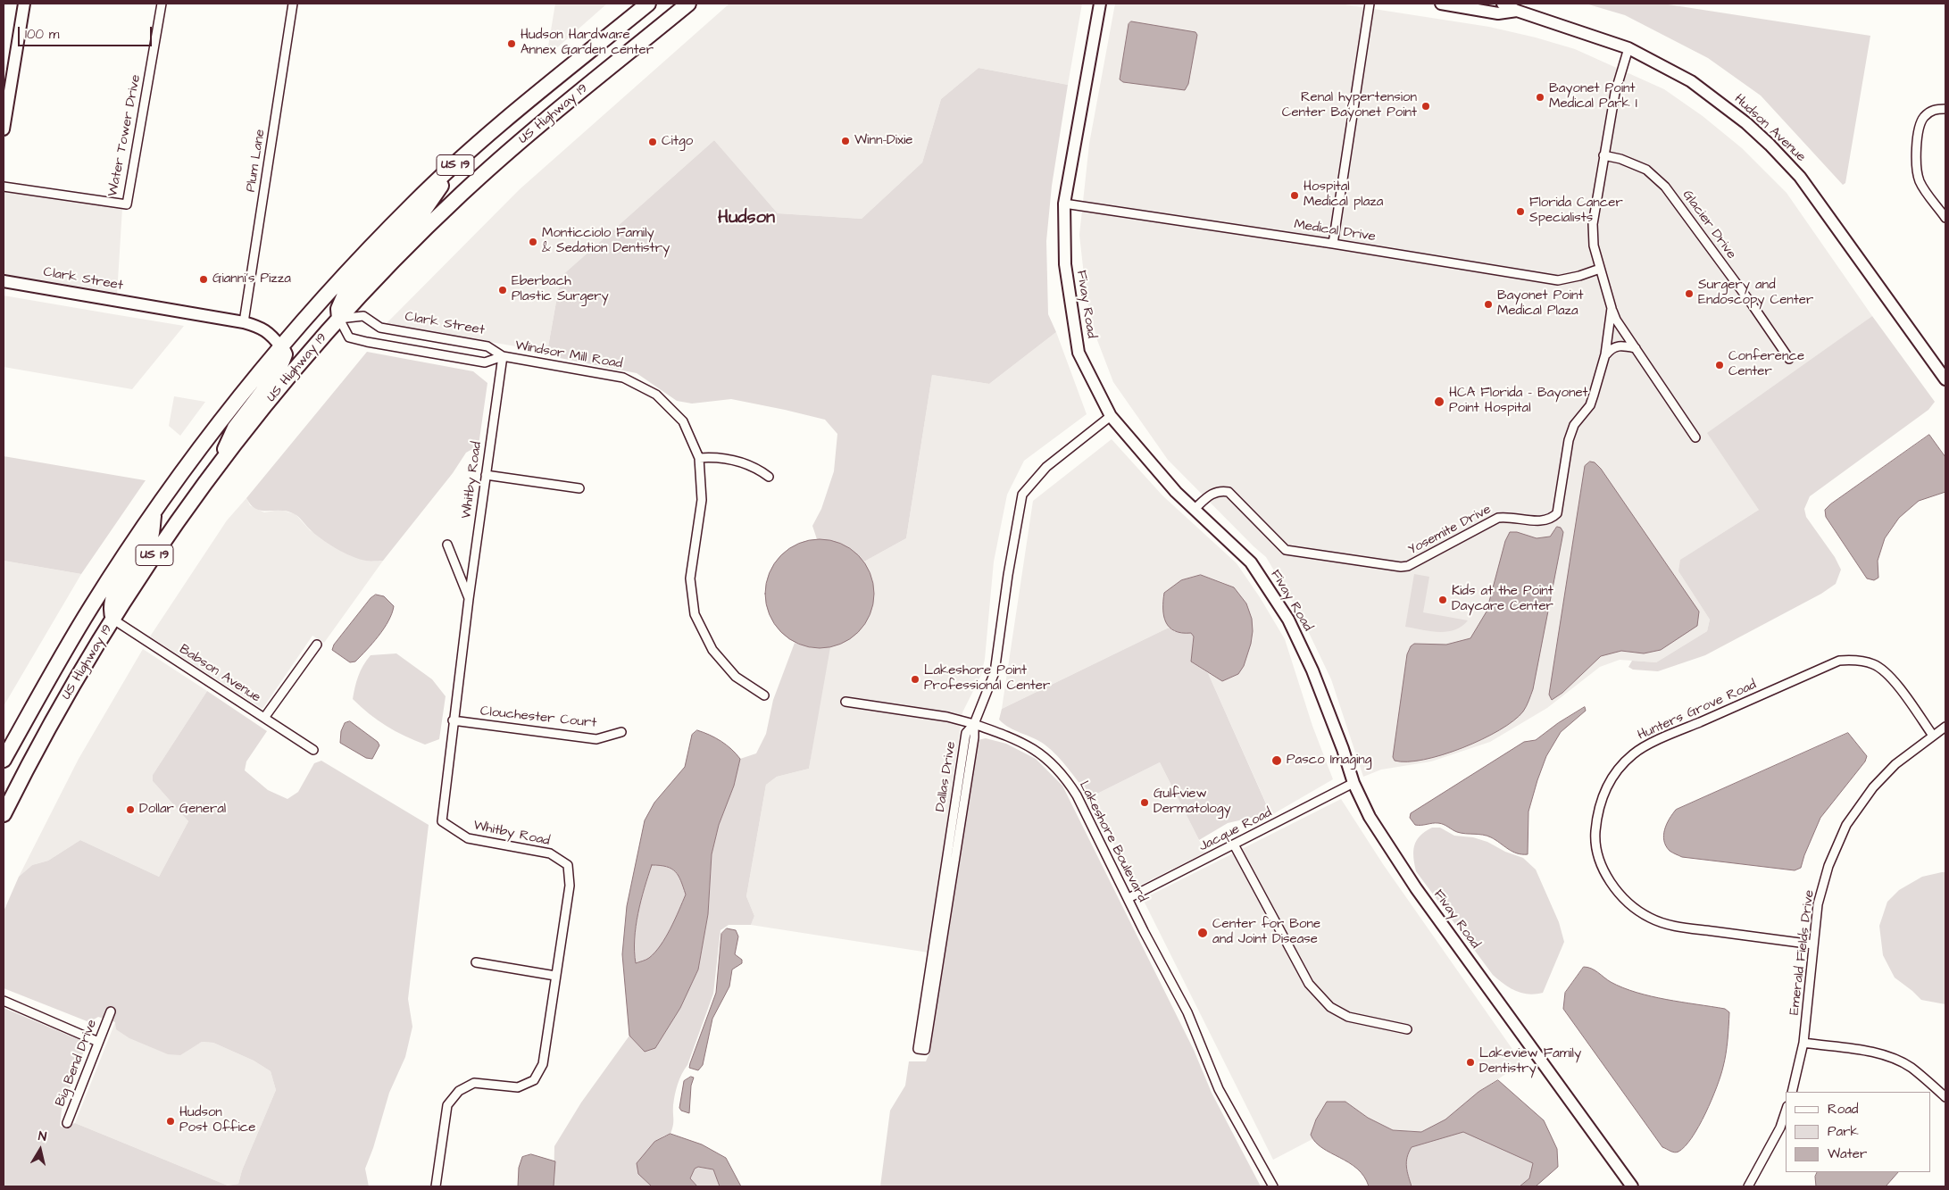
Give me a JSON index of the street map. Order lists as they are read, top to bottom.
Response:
{
  "streets": {
    "highway": ["US Highway 19", "US 19"],
    "street": [
      "Hudson Avenue",
      "Water Tower Drive",
      "Plum Lane",
      "Glacier Drive",
      "Medical Drive",
      "Clark Street",
      "Fivay Road",
      "Windsor Mill Road",
      "Whitby Road",
      "Yosemite Drive",
      "Babson Avenue",
      "Hunters Grove Road",
      "Clouchester Court",
      "Dallas Drive",
      "Jacque Road",
      "Lakeshore Boulevard",
      "Emerald Fields Drive",
      "Big Bend Drive"
    ]
  },
  "crossings": [
    ["US Highway 19", "Clark Street"],
    ["US Highway 19", "Babson Avenue"],
    ["Hudson Avenue", "Yosemite Drive"],
    ["Plum Lane", "Clark Street"],
    ["Glacier Drive", "Yosemite Drive"],
    ["Medical Drive", "Fivay Road"],
    ["Medical Drive", "Yosemite Drive"],
    ["Clark Street", "Windsor Mill Road"],
    ["Clark Street", "Whitby Road"],
    ["Fivay Road", "Yosemite Drive"],
    ["Fivay Road", "Jacque Road"],
    ["Windsor Mill Road", "Whitby Road"],
    ["Whitby Road", "Clouchester Court"],
    ["Hunters Grove Road", "Emerald Fields Drive"],
    ["Dallas Drive", "Lakeshore Boulevard"],
    ["Jacque Road", "Lakeshore Boulevard"]
  ],
  "districts": ["Hudson"],
  "places": [
    "Hudson Hardware Annex Garden center",
    "Bayonet Point Medical Park I",
    "Renal hypertension Center Bayonet Point",
    "Winn-Dixie",
    "Citgo",
    "Hospital Medical plaza",
    "Florida Cancer Specialists",
    "Monticciolo Family & Sedation Dentistry",
    "Gianni's Pizza",
    "Eberbach Plastic Surgery",
    "Surgery and Endoscopy Center",
    "Bayonet Point Medical Plaza",
    "Conference Center",
    "HCA Florida - Bayonet Point Hospital",
    "Kids at the Point Daycare Center",
    "Lakeshore Point Professional Center",
    "Pasco Imaging",
    "Gulfview Dermatology",
    "Dollar General",
    "Center for Bone and Joint Disease",
    "Lakeview Family Dentistry",
    "Hudson Post Office"
  ],
  "legend": ["Road", "Park", "Water"],
  "scale_bar": "100 m",
  "north": "top"
}
